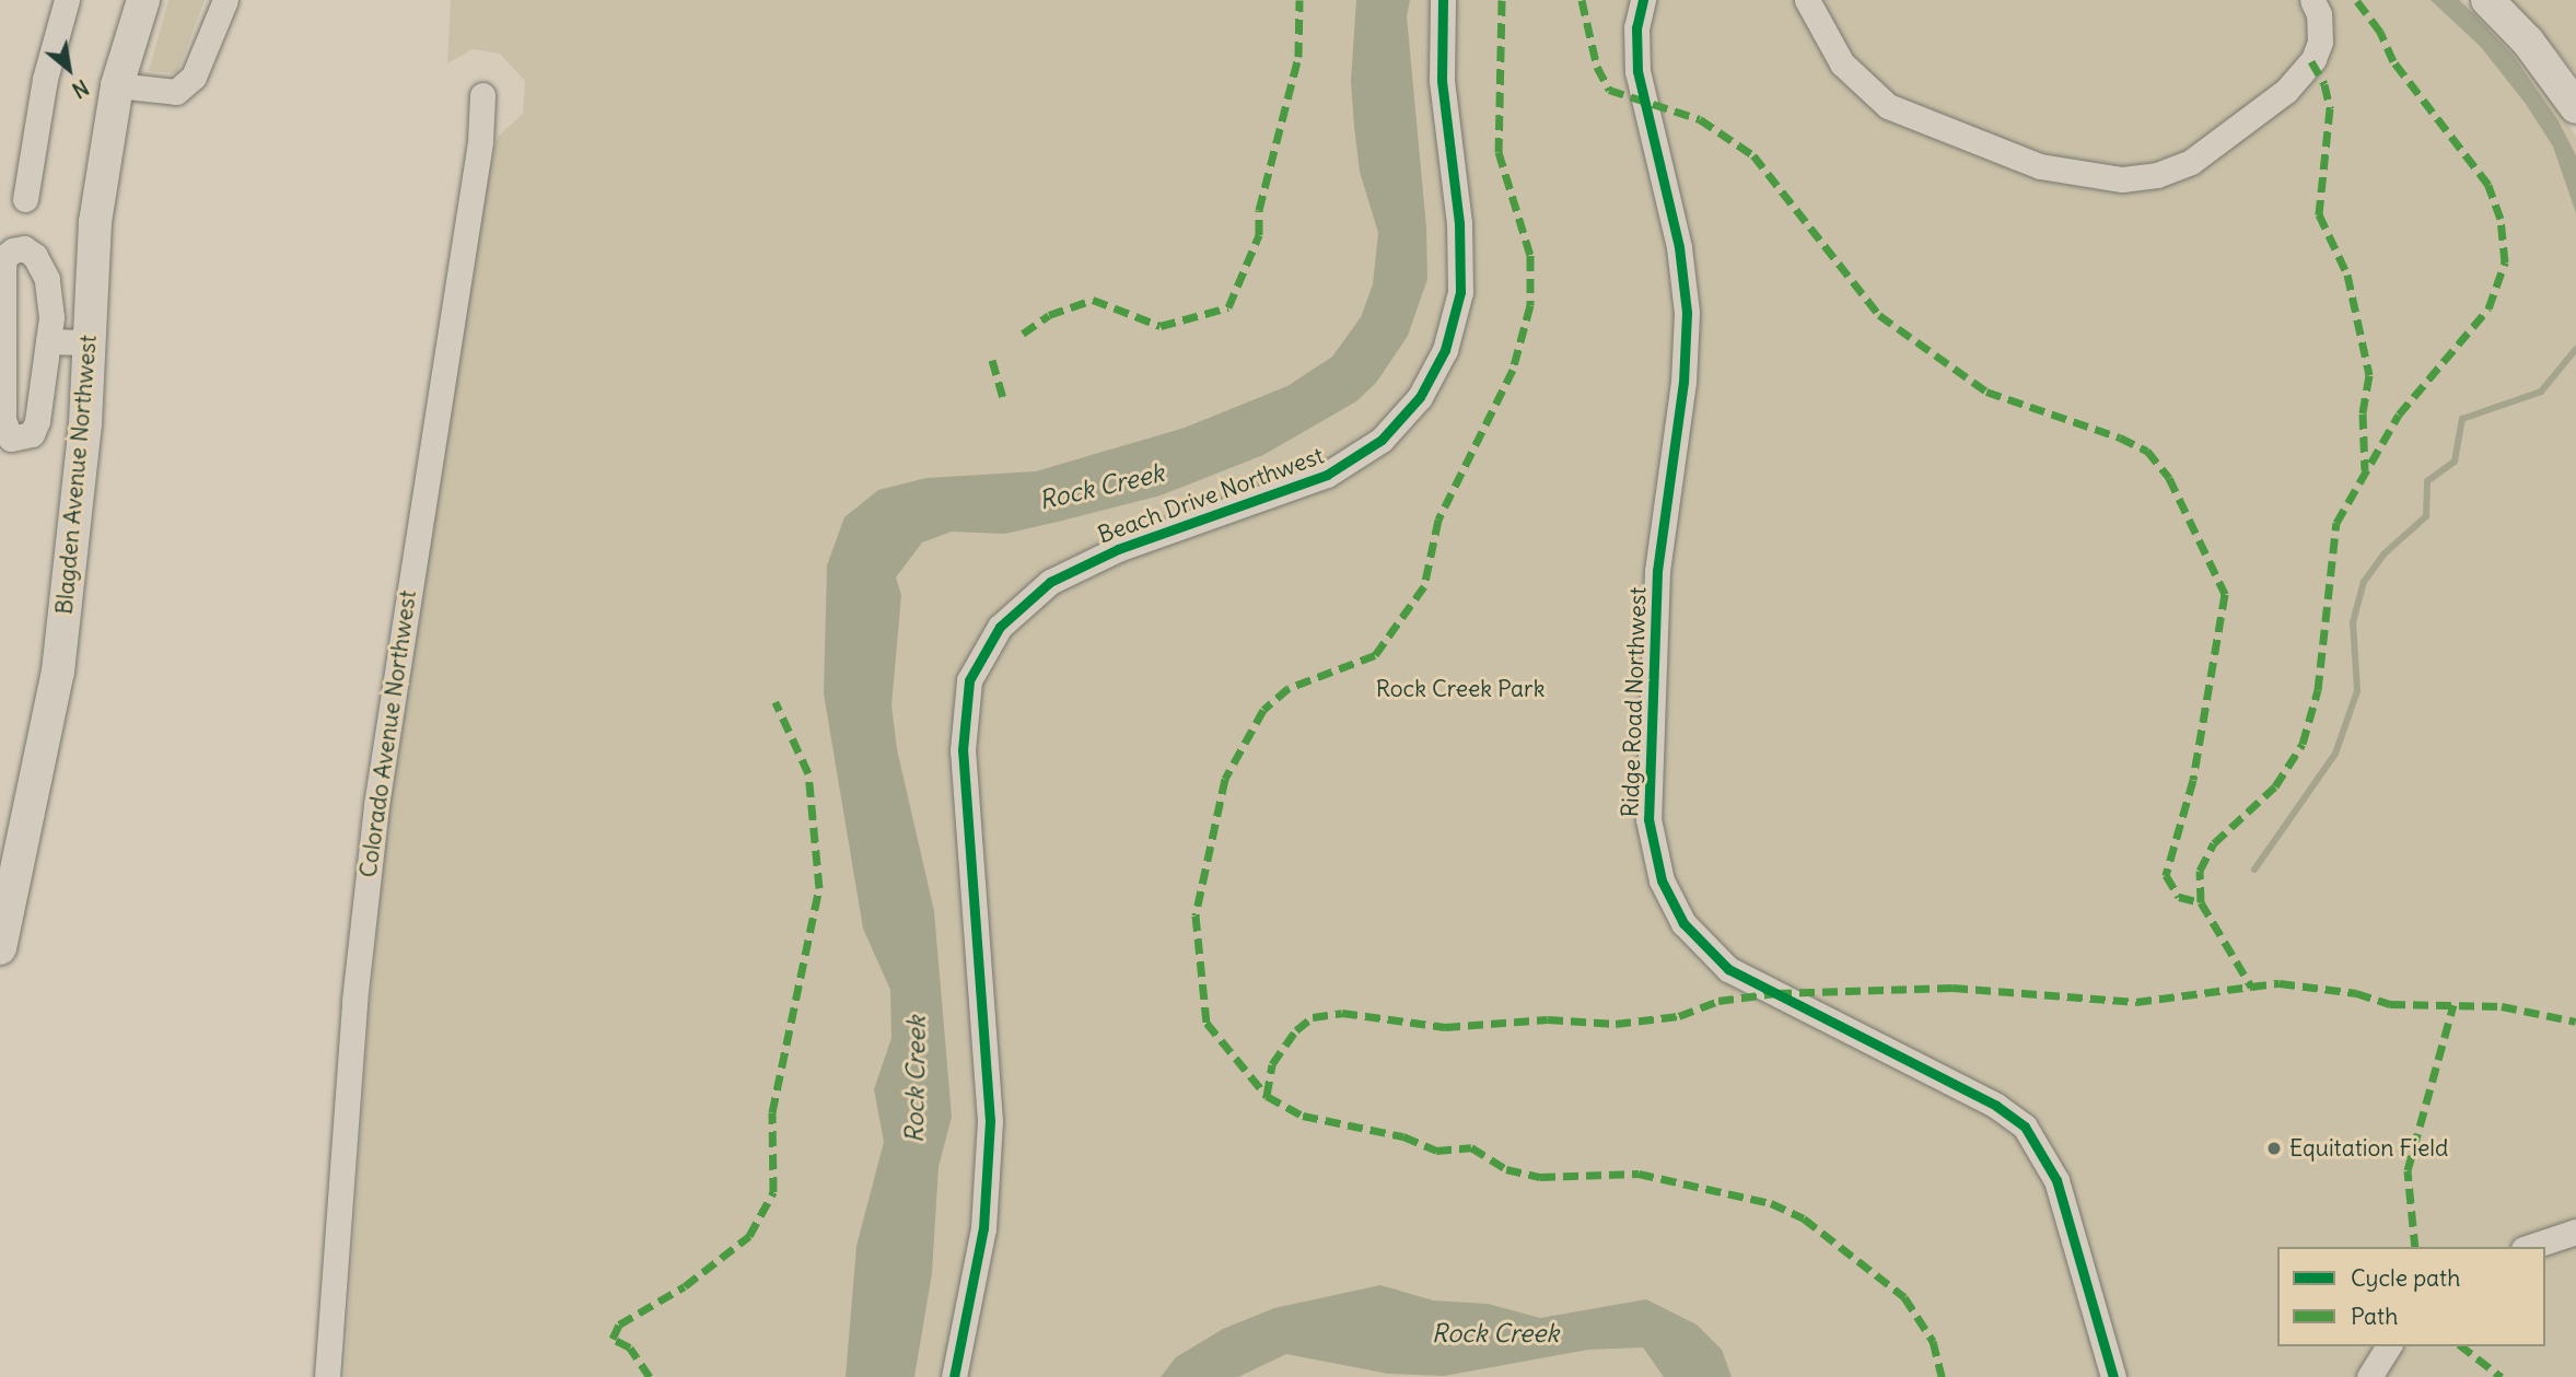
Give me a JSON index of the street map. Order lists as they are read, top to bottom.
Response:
{
  "streets": {
    "main road": ["Blagden Avenue Northwest"],
    "street": ["Beach Drive Northwest", "Ridge Road Northwest", "Colorado Avenue Northwest"]
  },
  "water": ["Rock Creek"],
  "parks": ["Rock Creek Park"],
  "places": ["Equitation Field"],
  "legend": ["Cycle path", "Path"],
  "north": "bottom right"
}
